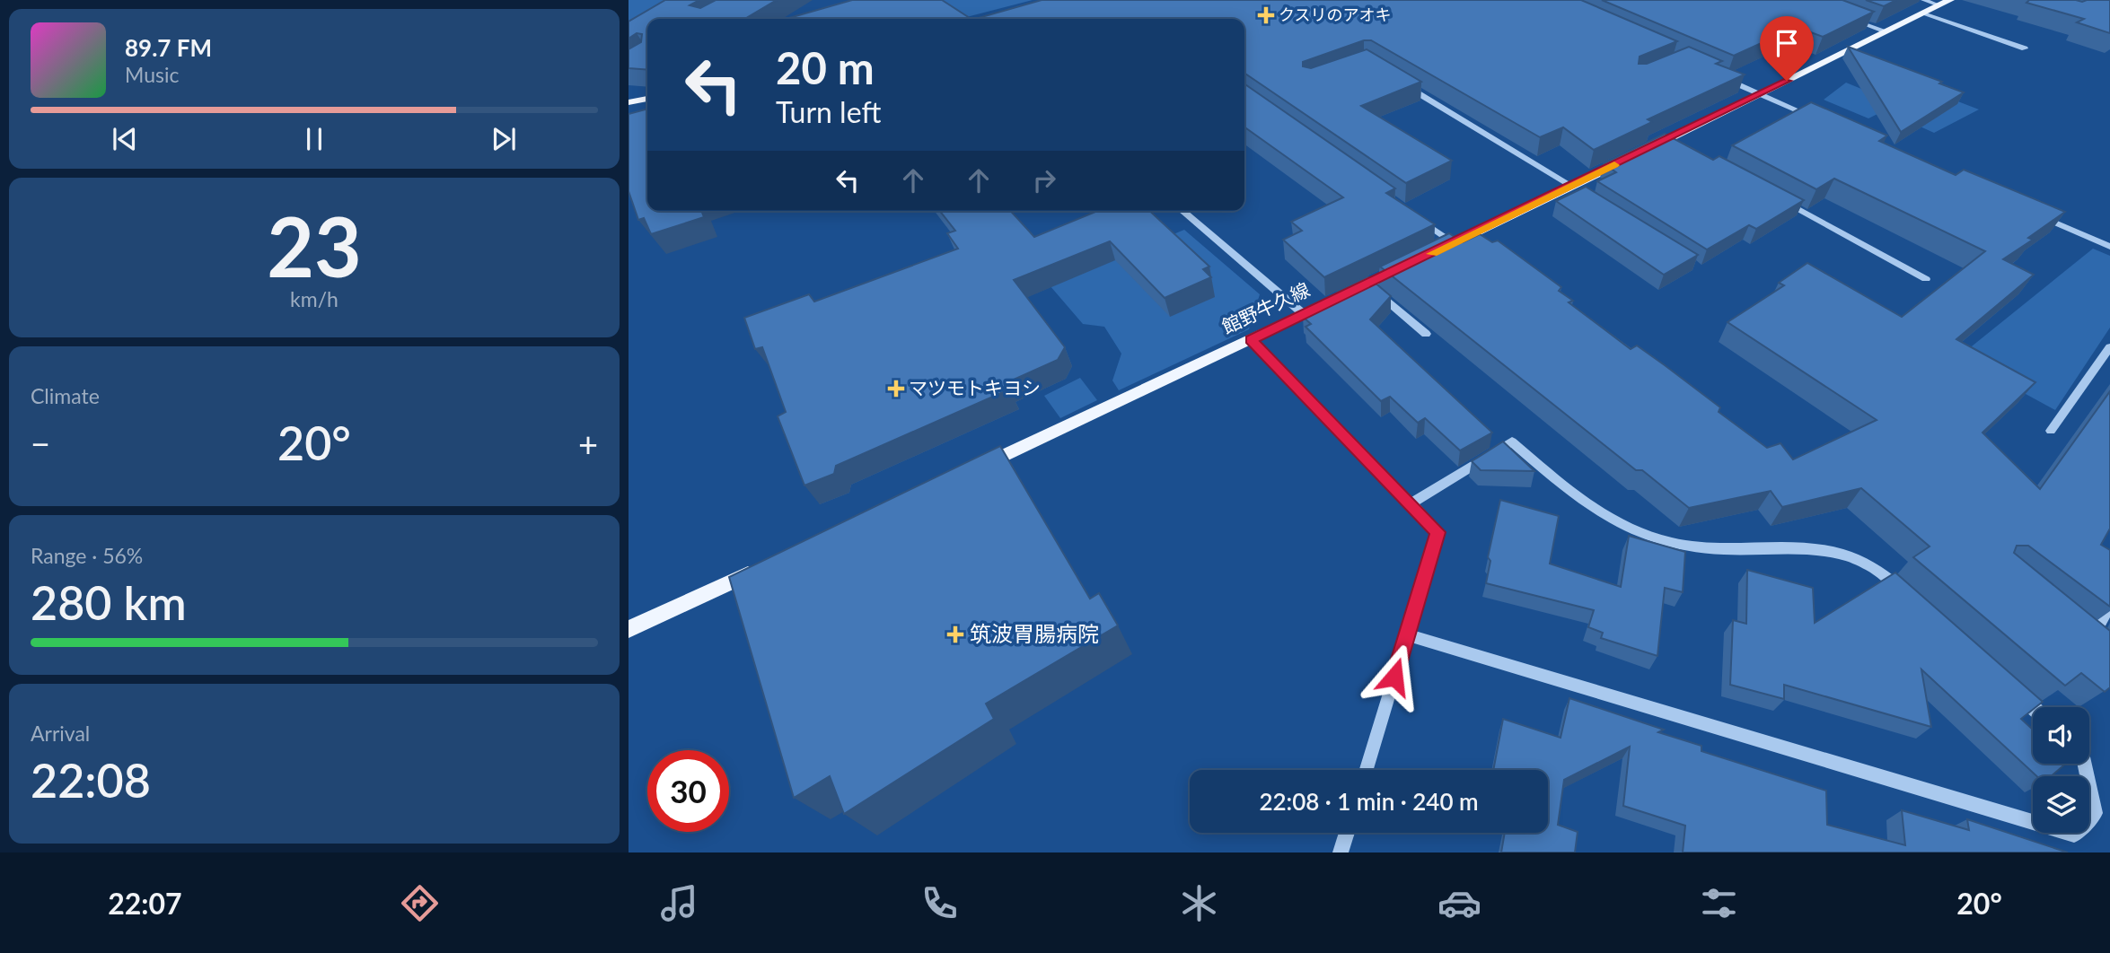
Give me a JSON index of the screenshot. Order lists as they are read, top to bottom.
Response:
{
  "streets": {
    "main road": ["館野牛久線"]
  },
  "places": {
    "health": ["クスリのアオキ", "マツモトキヨシ", "筑波胃腸病院"]
  },
  "page": {
    "turn": ["20 m", "Turn left"],
    "song": ["89.7 FM", "Music"],
    "tile": [
      ["23", "km/h"],
      "Climate",
      ["Range · 56%", "280 km"],
      ["Arrival", "22:08"]
    ],
    "heat": ["−", "20°", "+"],
    "limit": "30",
    "trip": "22:08 · 1 min · 240 m",
    "tabs": ["22:07", "20°"]
  }
}
